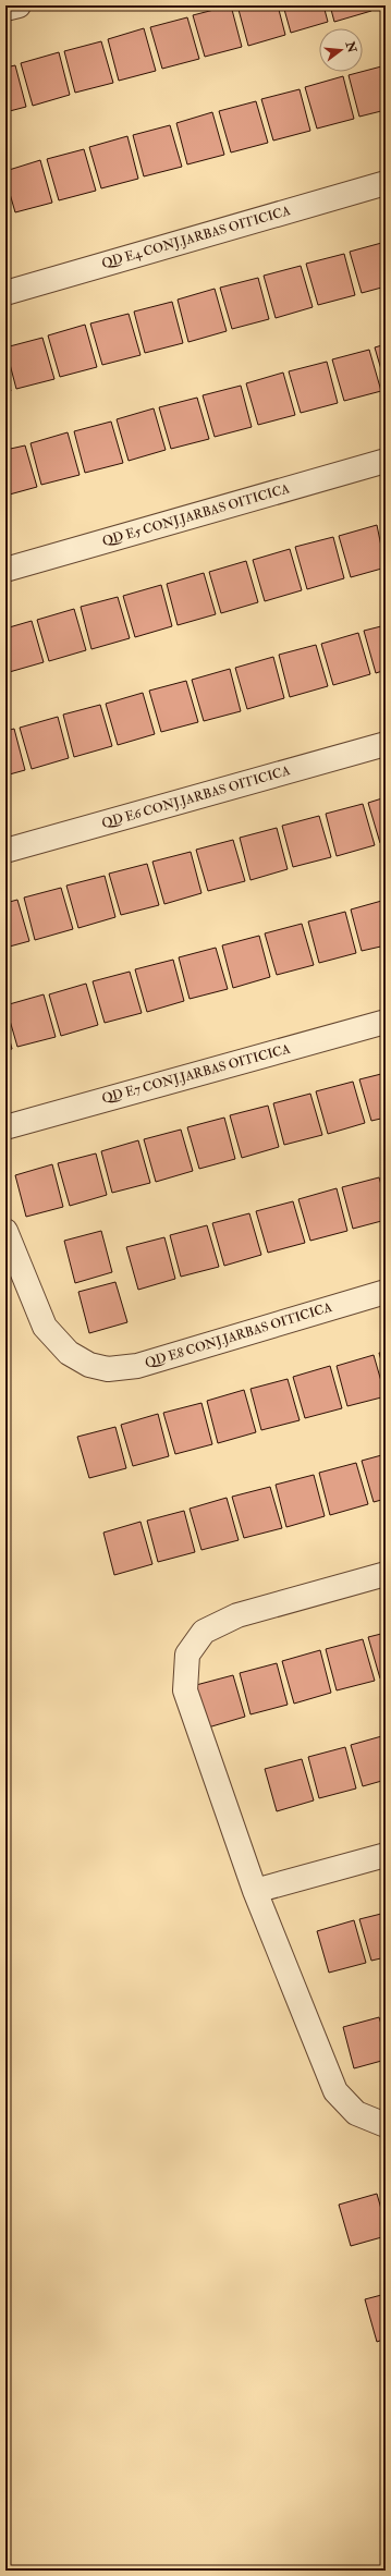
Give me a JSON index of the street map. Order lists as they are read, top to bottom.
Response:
{
  "streets": {
    "street": [
      "QD E4 CONJ.JARBAS OITICICA",
      "QD E5 CONJ.JARBAS OITICICA",
      "QD E6 CONJ.JARBAS OITICICA",
      "QD E7 CONJ.JARBAS OITICICA",
      "QD E8 CONJ.JARBAS OITICICA"
    ]
  },
  "north": "right"
}
